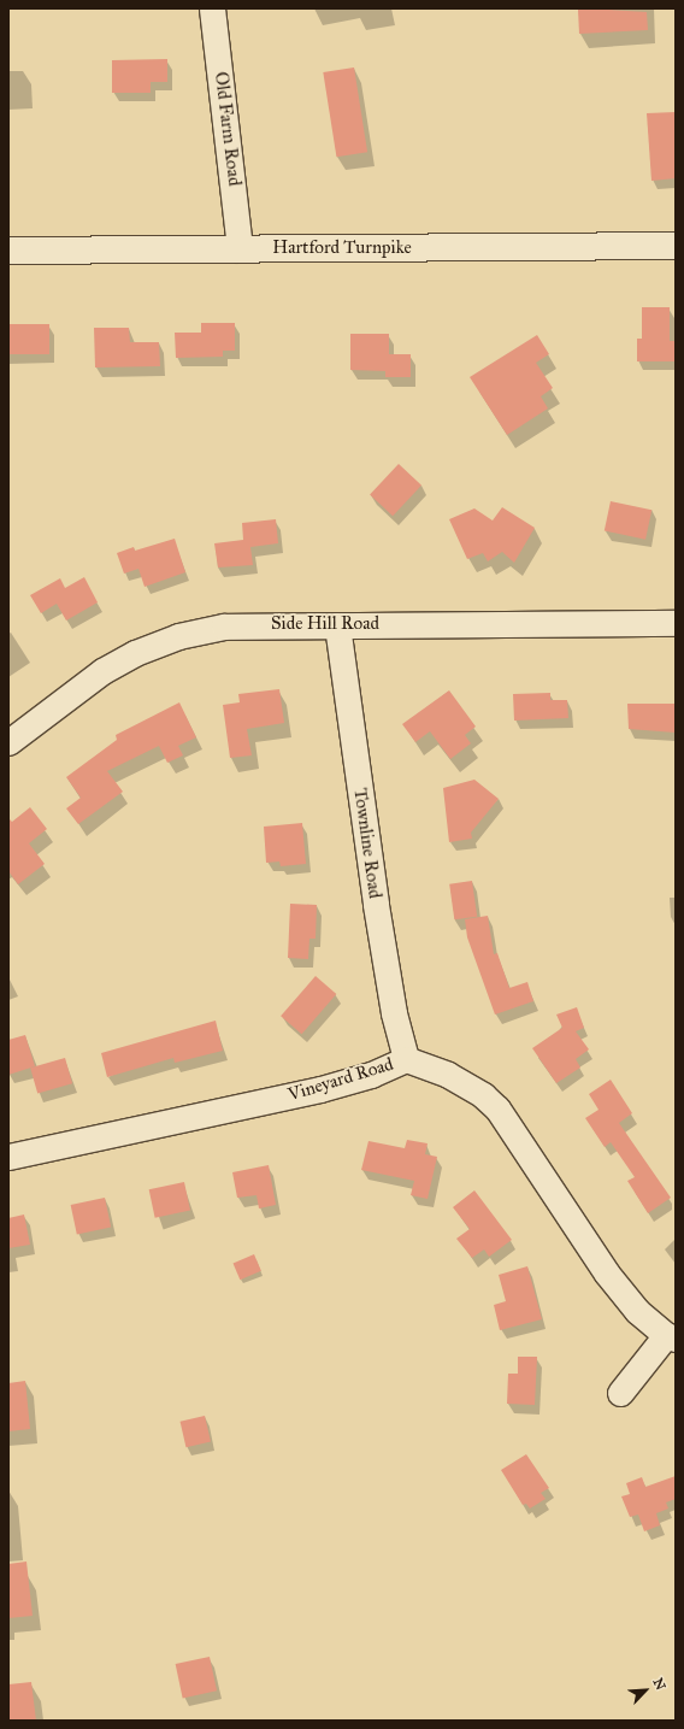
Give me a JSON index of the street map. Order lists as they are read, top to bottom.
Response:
{
  "streets": {
    "main road": ["Hartford Turnpike"],
    "street": [
      "Old Farm Road",
      "Side Hill Road",
      "Townline Road",
      "Vineyard Road"
    ]
  },
  "crossings": [
    ["Old Farm Road", "Hartford Turnpike"],
    ["Side Hill Road", "Townline Road"],
    ["Townline Road", "Vineyard Road"]
  ],
  "north": "top right"
}
